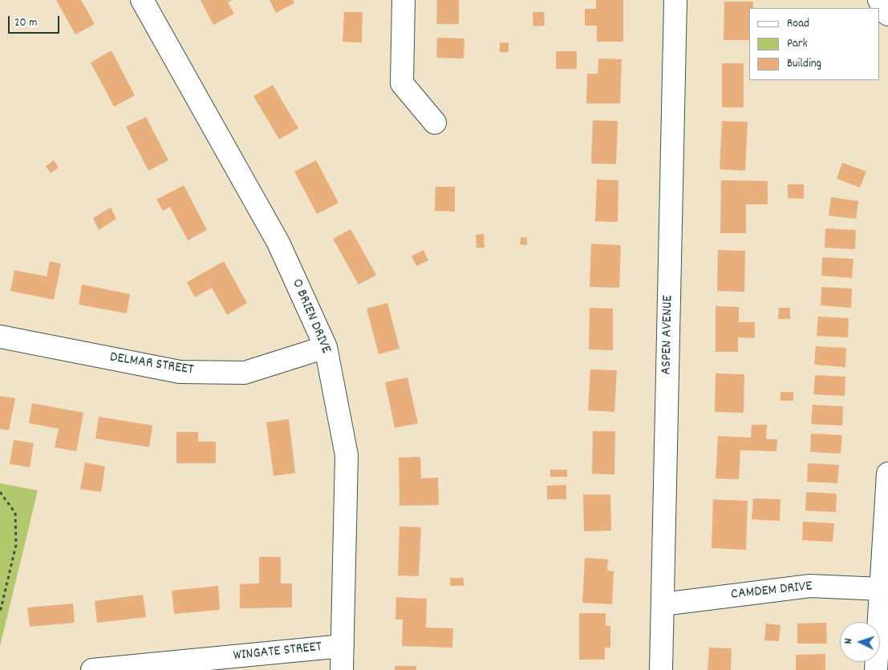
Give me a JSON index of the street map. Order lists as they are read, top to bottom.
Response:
{
  "streets": {
    "main road": [
      "O BRIEN DRIVE",
      "ASPEN AVENUE",
      "DELMAR STREET",
      "CAMDEM DRIVE",
      "WINGATE STREET"
    ]
  },
  "crossings": [
    ["O BRIEN DRIVE", "DELMAR STREET"],
    ["O BRIEN DRIVE", "WINGATE STREET"],
    ["ASPEN AVENUE", "CAMDEM DRIVE"]
  ],
  "legend": ["Road", "Park", "Building"],
  "scale_bar": "20 m",
  "north": "left"
}
